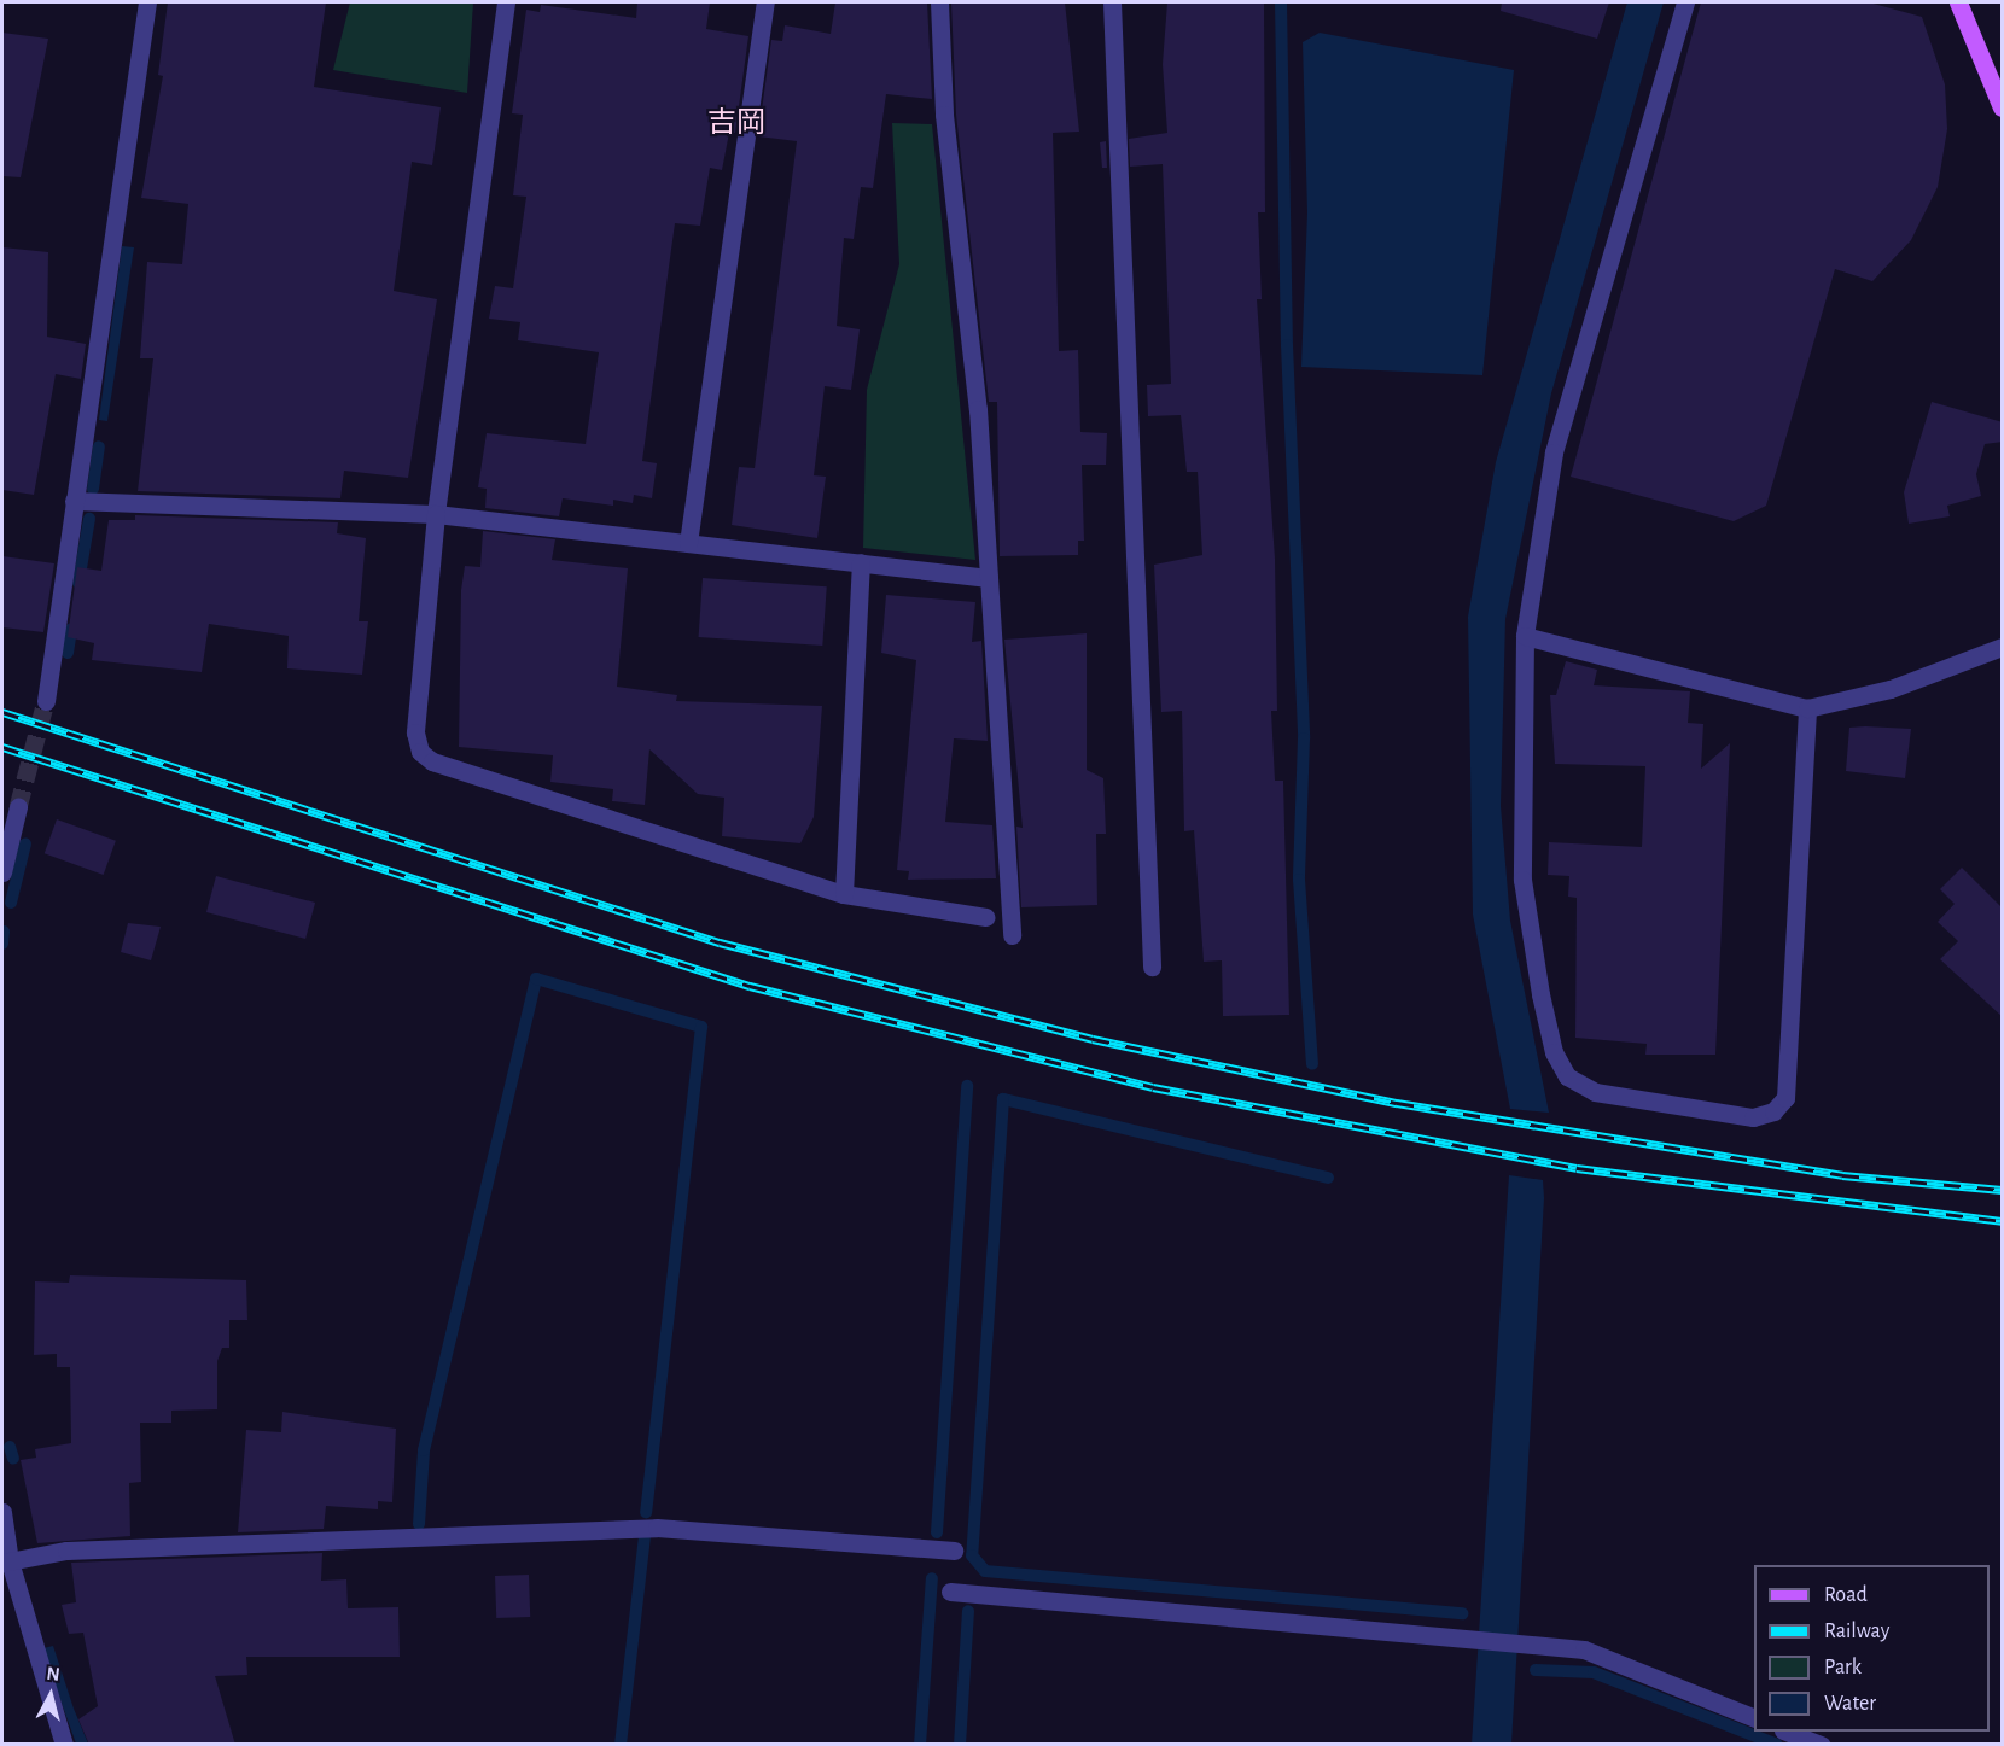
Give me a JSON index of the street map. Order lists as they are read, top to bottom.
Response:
{
  "districts": ["吉岡"],
  "legend": [
    "Road",
    "Railway",
    "Park",
    "Water"
  ],
  "north": "top"
}
